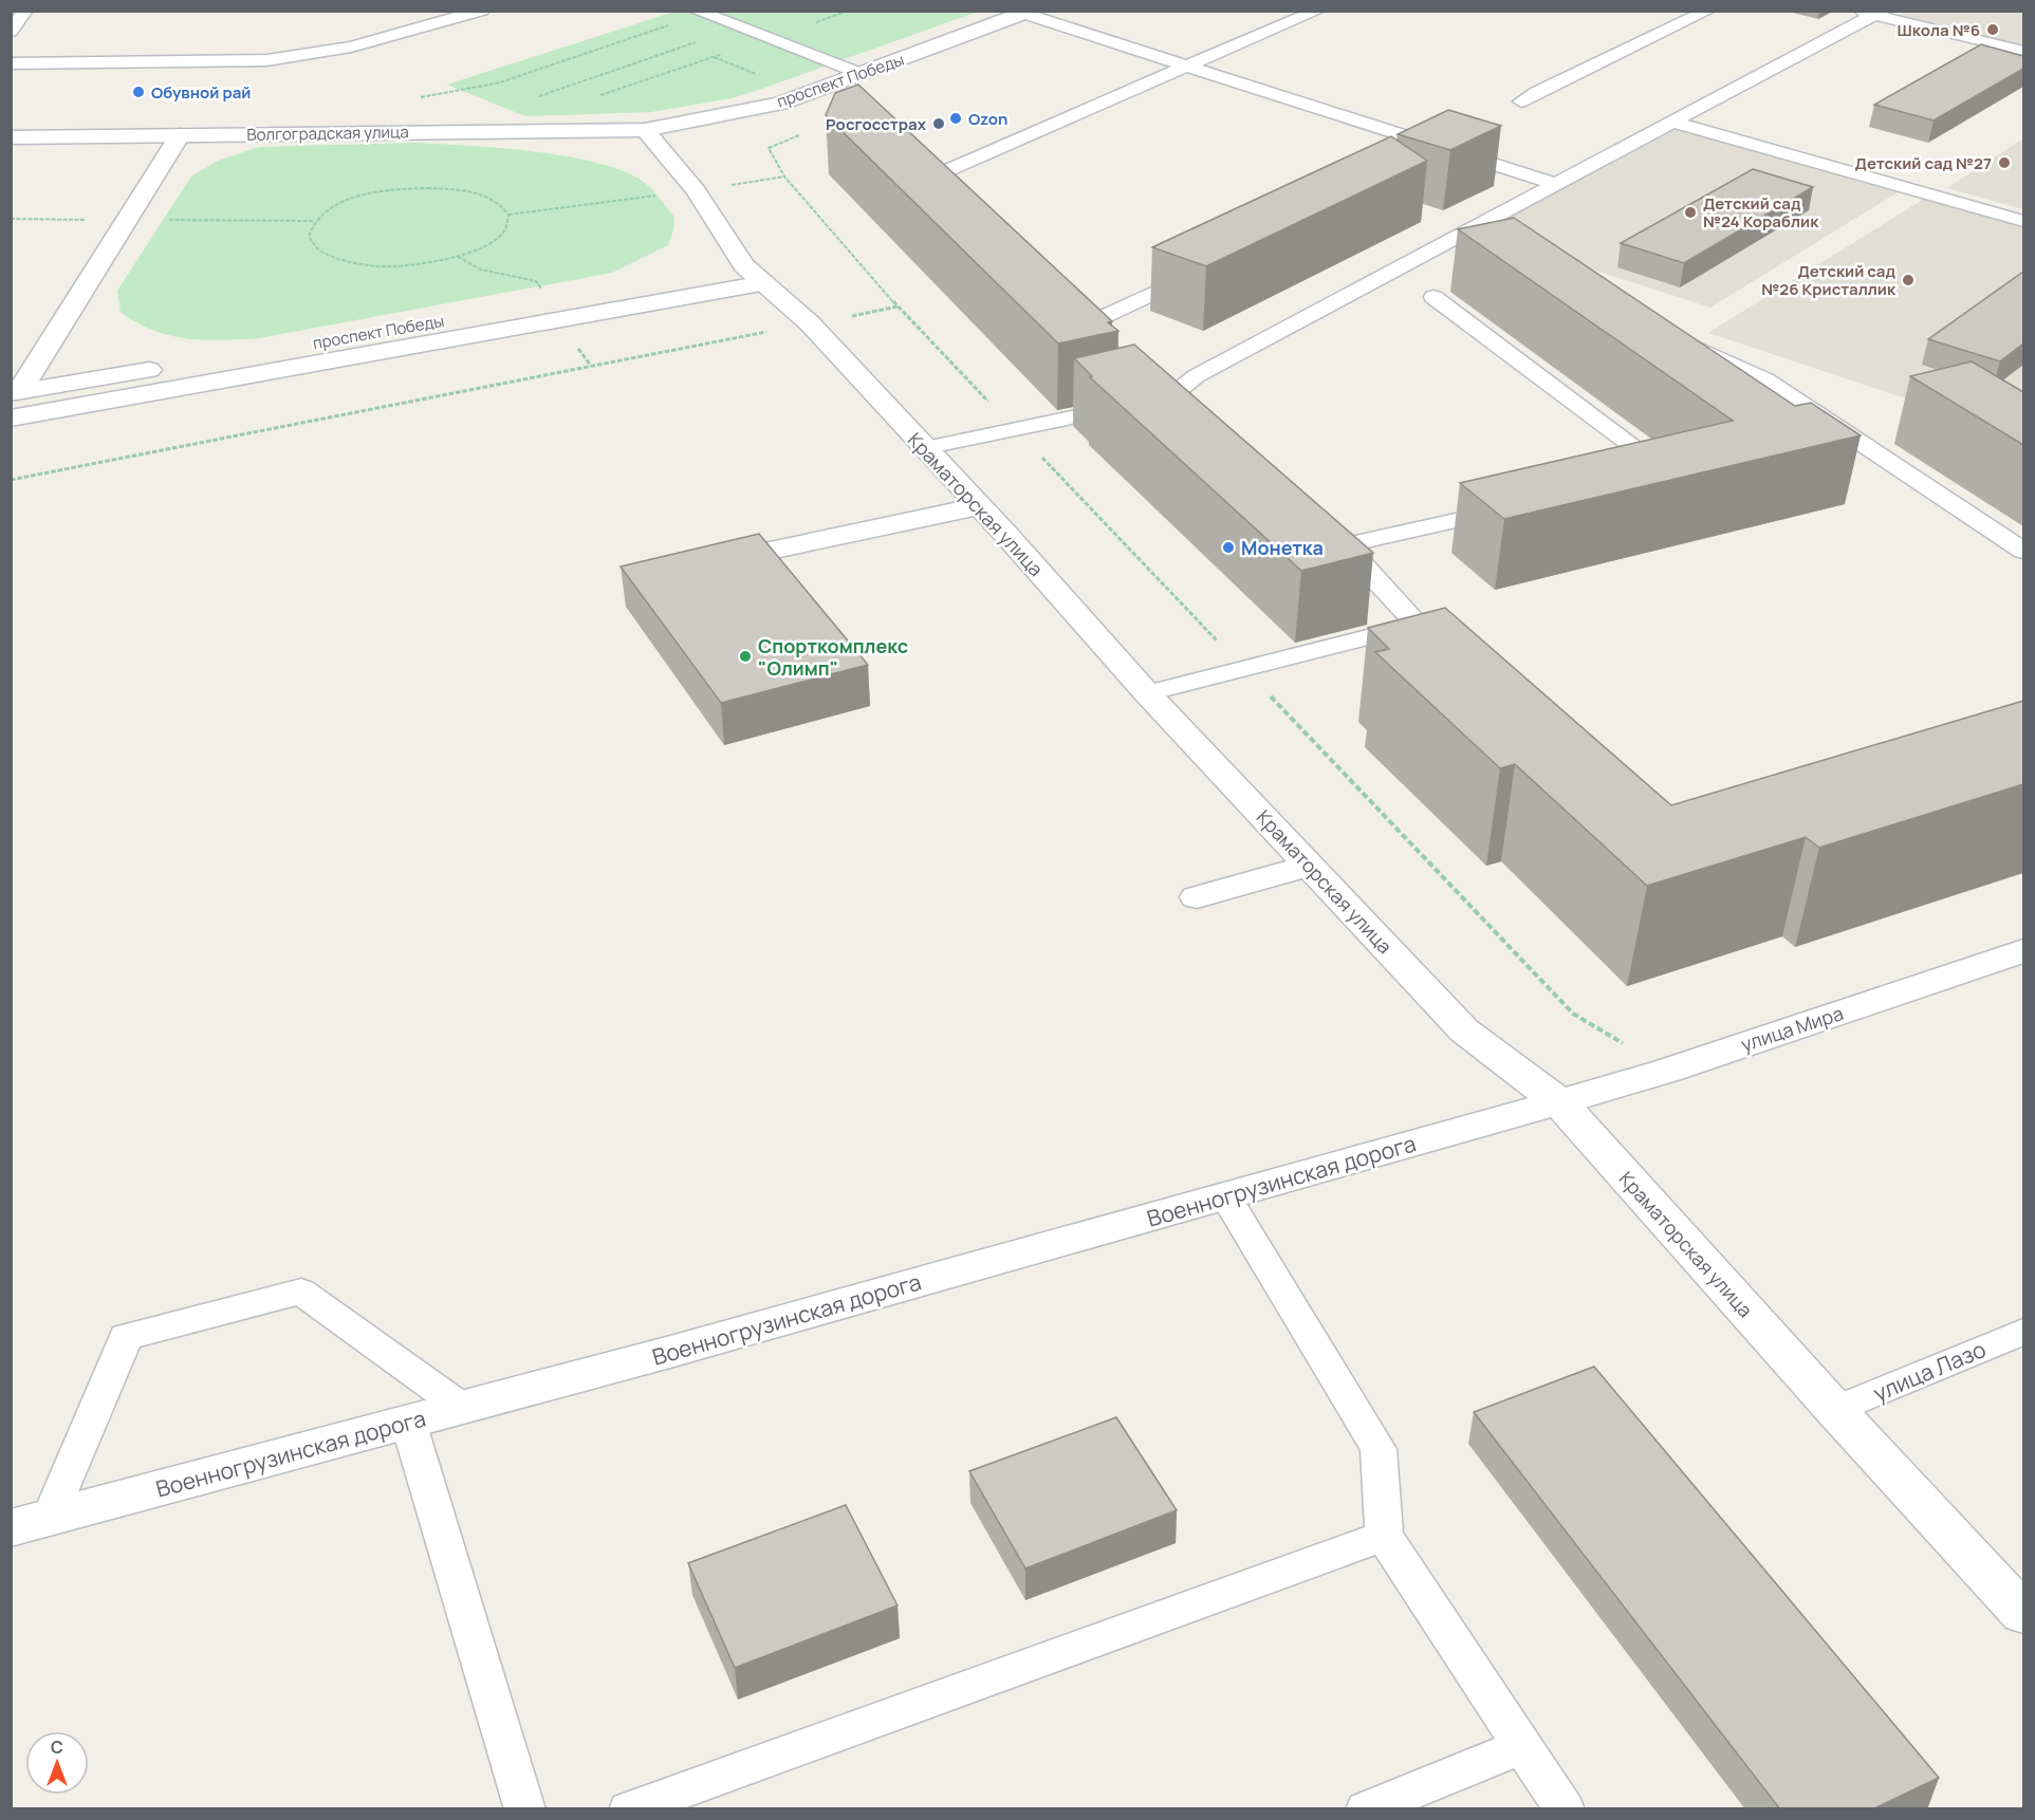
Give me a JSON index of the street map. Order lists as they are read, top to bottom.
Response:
{
  "streets": {
    "street": [
      "проспект Победы",
      "Волгоградская улица",
      "Краматорская улица",
      "улица Мира",
      "Военногрузинская дорога"
    ],
    "lane": ["улица Лазо"]
  },
  "crossings": [
    ["проспект Победы", "Волгоградская улица"],
    ["проспект Победы", "Краматорская улица"],
    ["Волгоградская улица", "Краматорская улица"],
    ["Краматорская улица", "улица Мира"],
    ["Краматорская улица", "Военногрузинская дорога"],
    ["Краматорская улица", "улица Лазо"],
    ["улица Мира", "Военногрузинская дорога"]
  ],
  "places": [
    "Школа №6",
    "Обувной рай",
    "Ozon",
    "Росгосстрах",
    "Детский сад №27",
    "Детский сад №24 Кораблик",
    "Детский сад №26 Кристаллик",
    "Монетка",
    "Спорткомплекс \"Олимп\""
  ],
  "north": "top"
}
